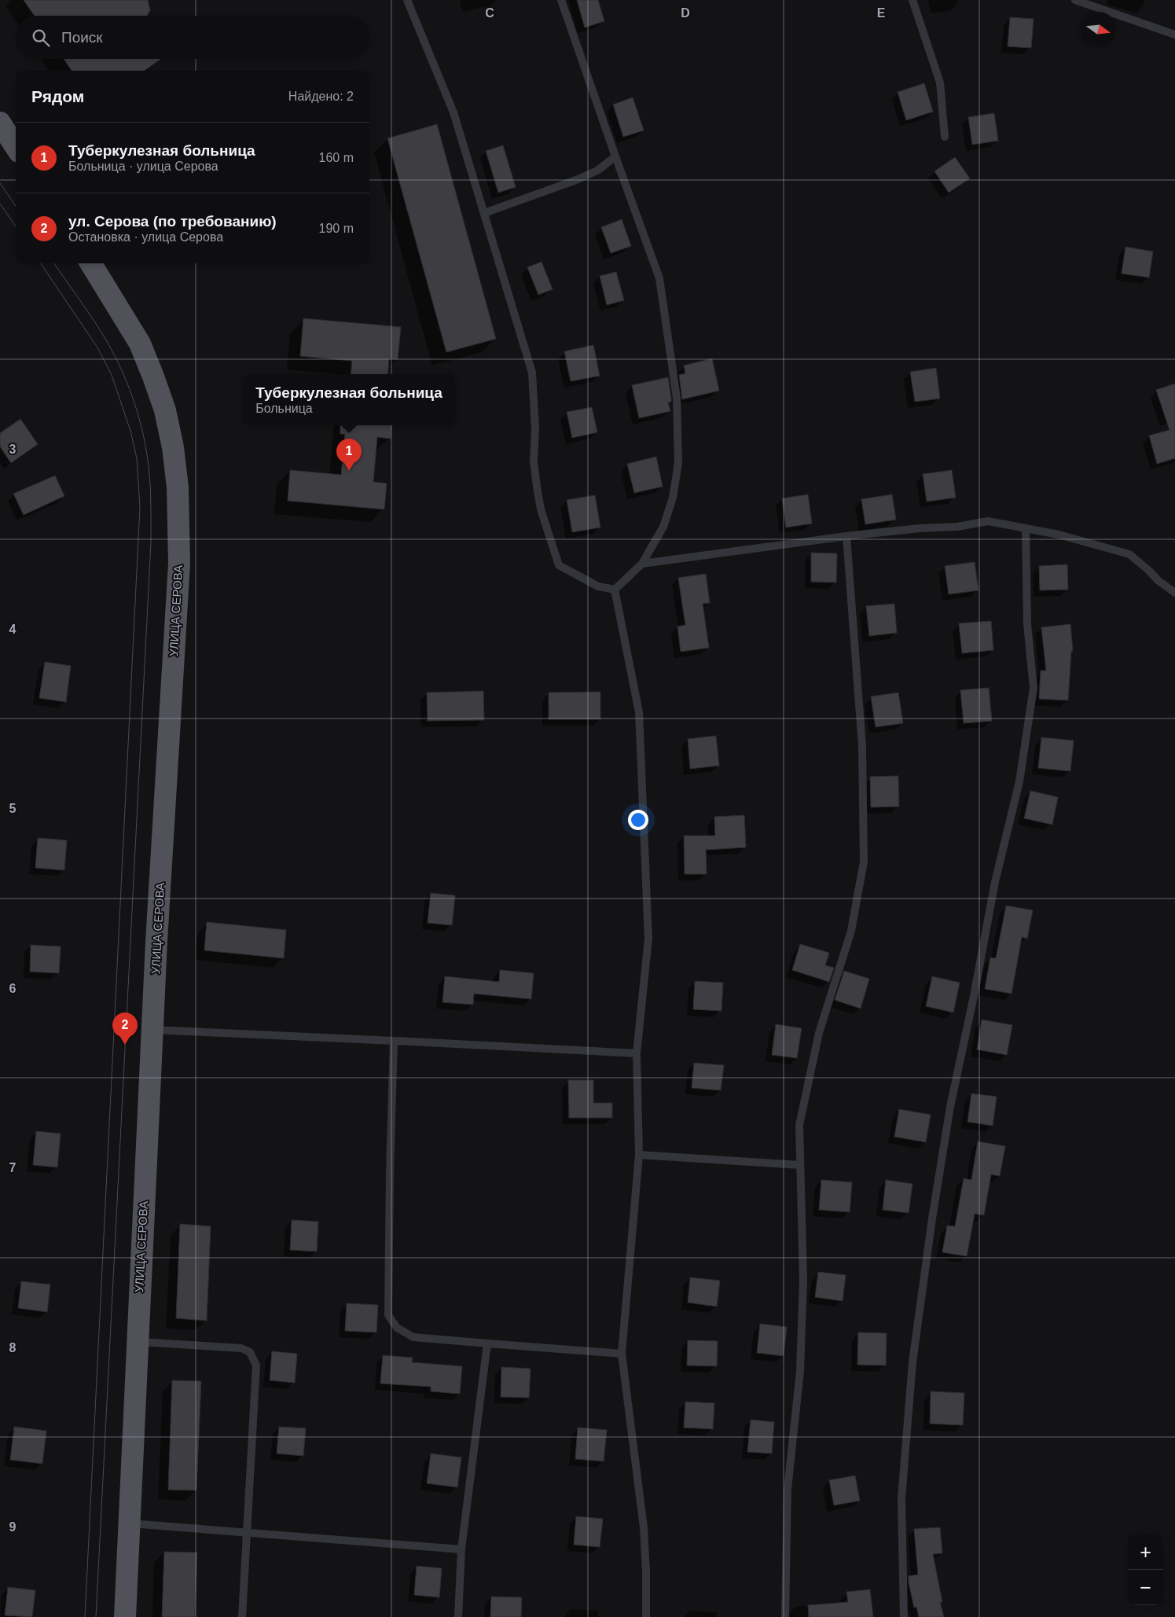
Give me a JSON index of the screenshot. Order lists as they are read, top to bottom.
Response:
{
  "streets": {
    "main road": ["УЛИЦА СЕРОВА"]
  },
  "north": "right",
  "page": {
    "search": "Поиск",
    "heading": ["Рядом", "Найдено: 2"],
    "list": [
      {
        "mark": "1",
        "name": "Туберкулезная больница",
        "note": "Больница · улица Серова",
        "value": "160 m"
      },
      {
        "mark": "2",
        "name": "ул. Серова (по требованию)",
        "note": "Остановка · улица Серова",
        "value": "190 m"
      }
    ],
    "popup": ["Туберкулезная больница", "Больница"],
    "pins": ["1", "2"],
    "map_buttons": ["+", "−"]
  },
  "grid": {
    "columns": ["C", "D", "E"],
    "rows": [
      "3",
      "4",
      "5",
      "6",
      "7",
      "8",
      "9"
    ]
  }
}
